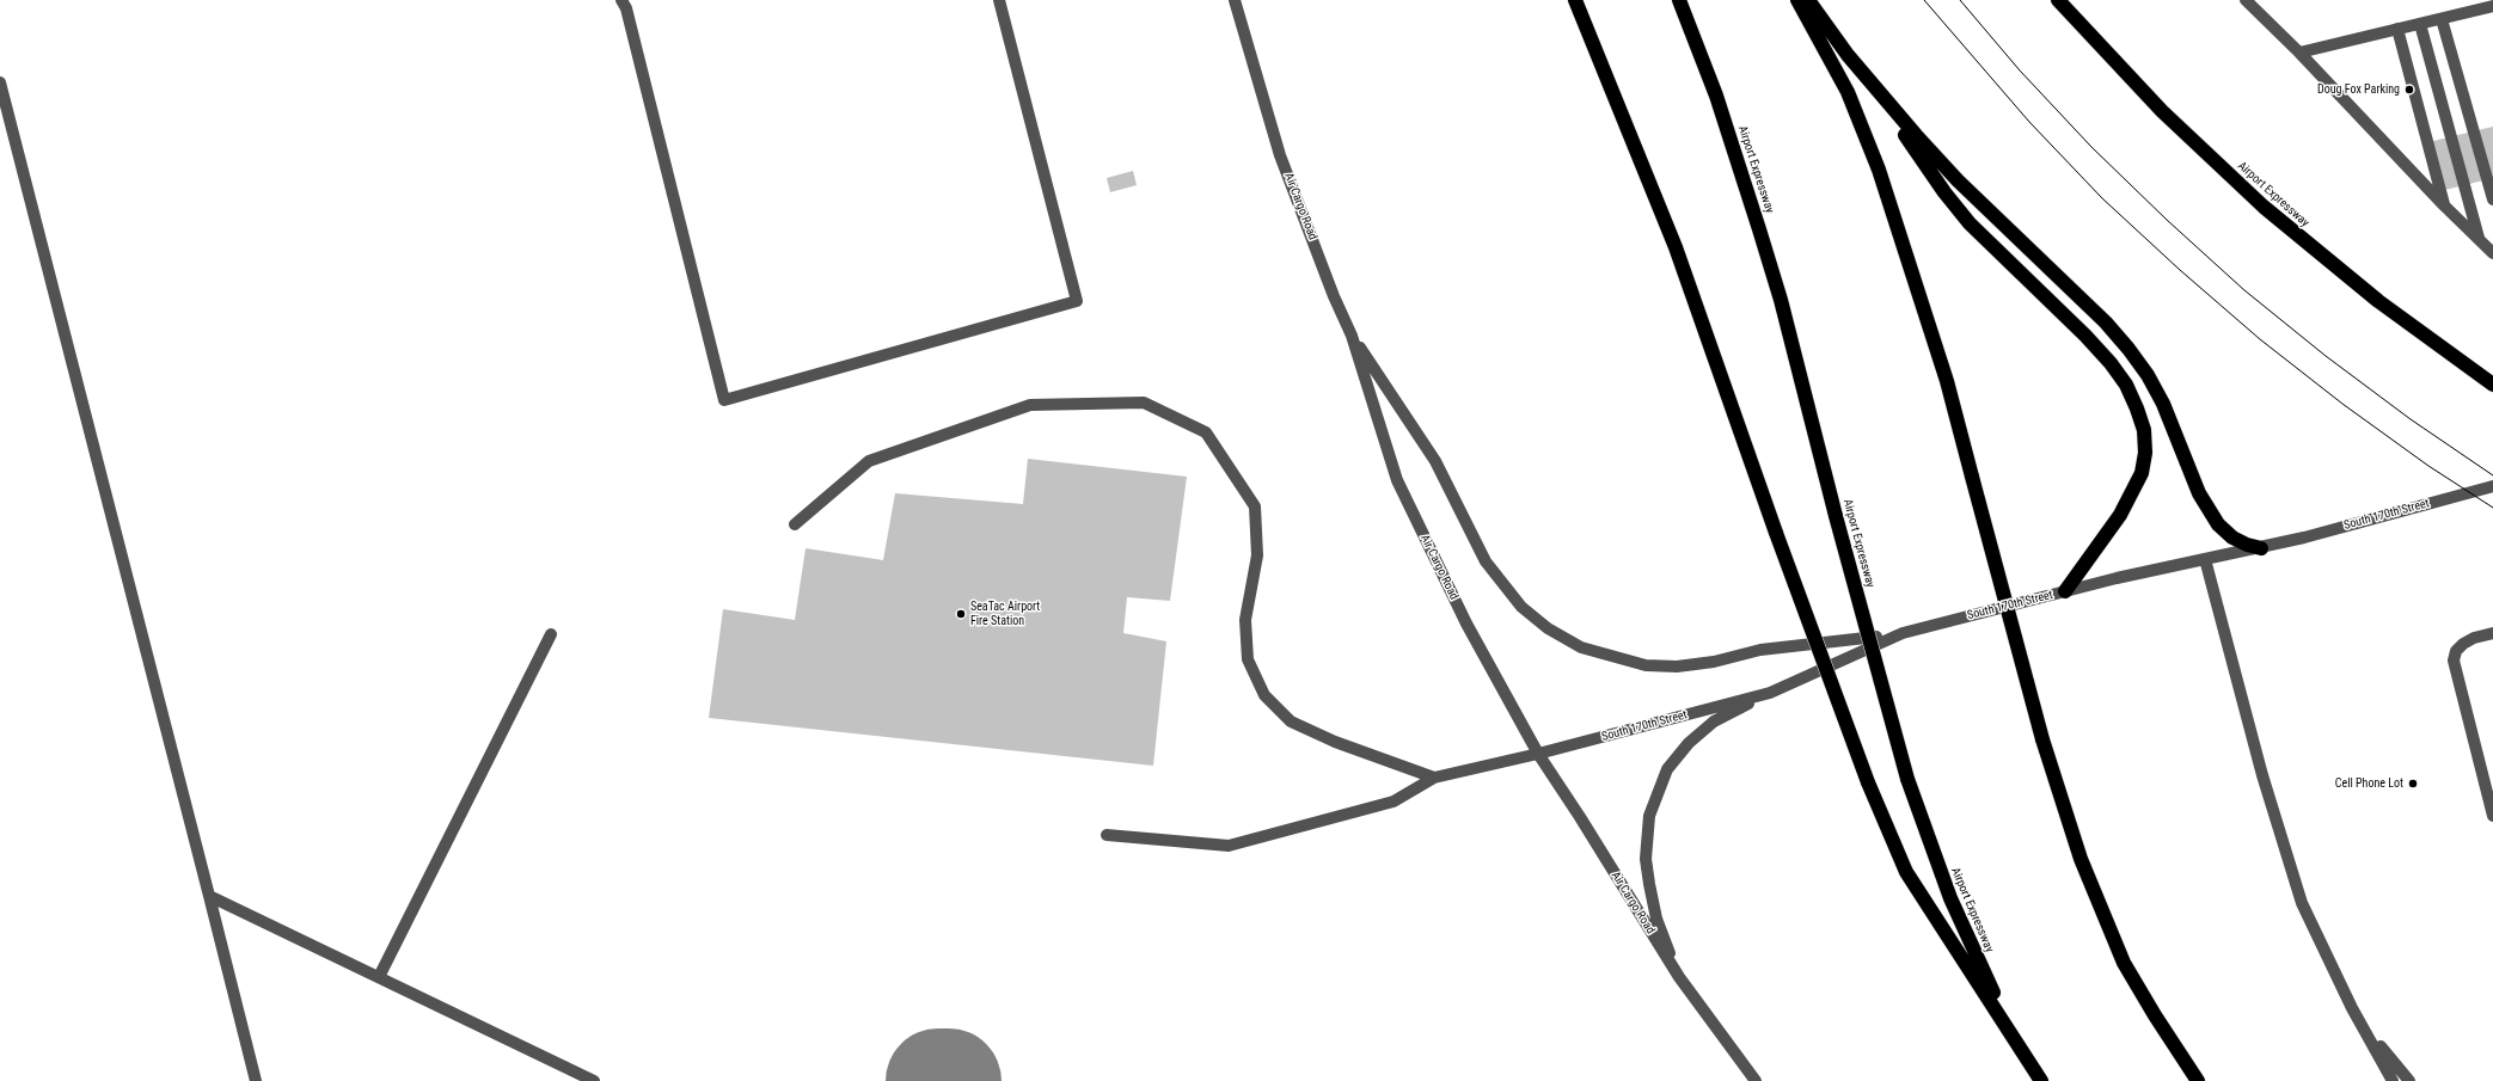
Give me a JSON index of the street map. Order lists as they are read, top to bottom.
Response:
{
  "streets": {
    "highway": ["Airport Expressway"],
    "street": ["Air Cargo Road", "South 170th Street"]
  },
  "crossings": [
    ["Air Cargo Road", "South 170th Street"]
  ],
  "places": ["Doug Fox Parking", "SeaTac Airport Fire Station", "Cell Phone Lot"]
}
